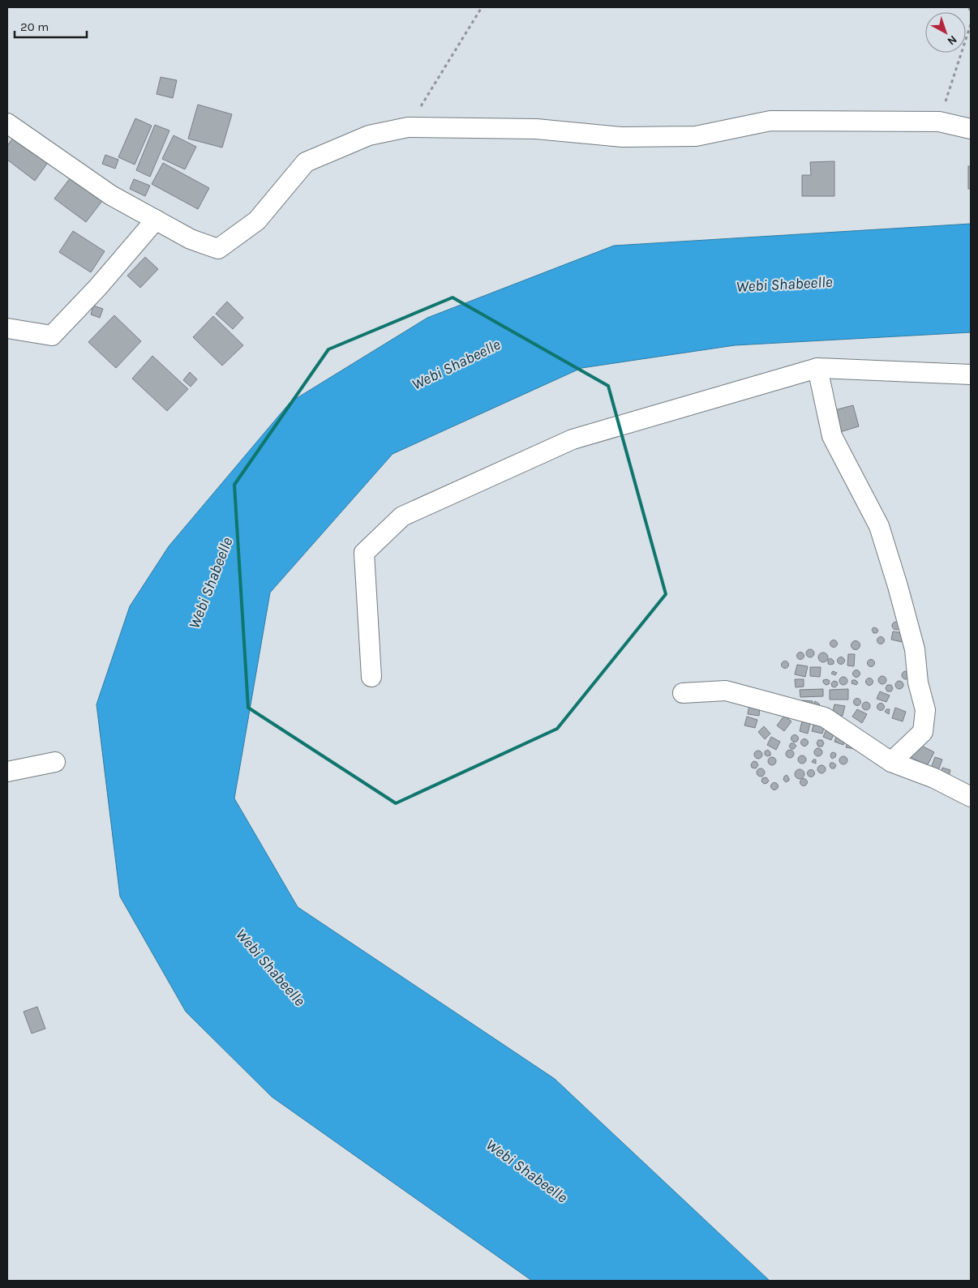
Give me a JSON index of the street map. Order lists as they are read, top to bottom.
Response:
{
  "water": ["Webi Shabeelle"],
  "scale_bar": "20 m",
  "north": "bottom right"
}
